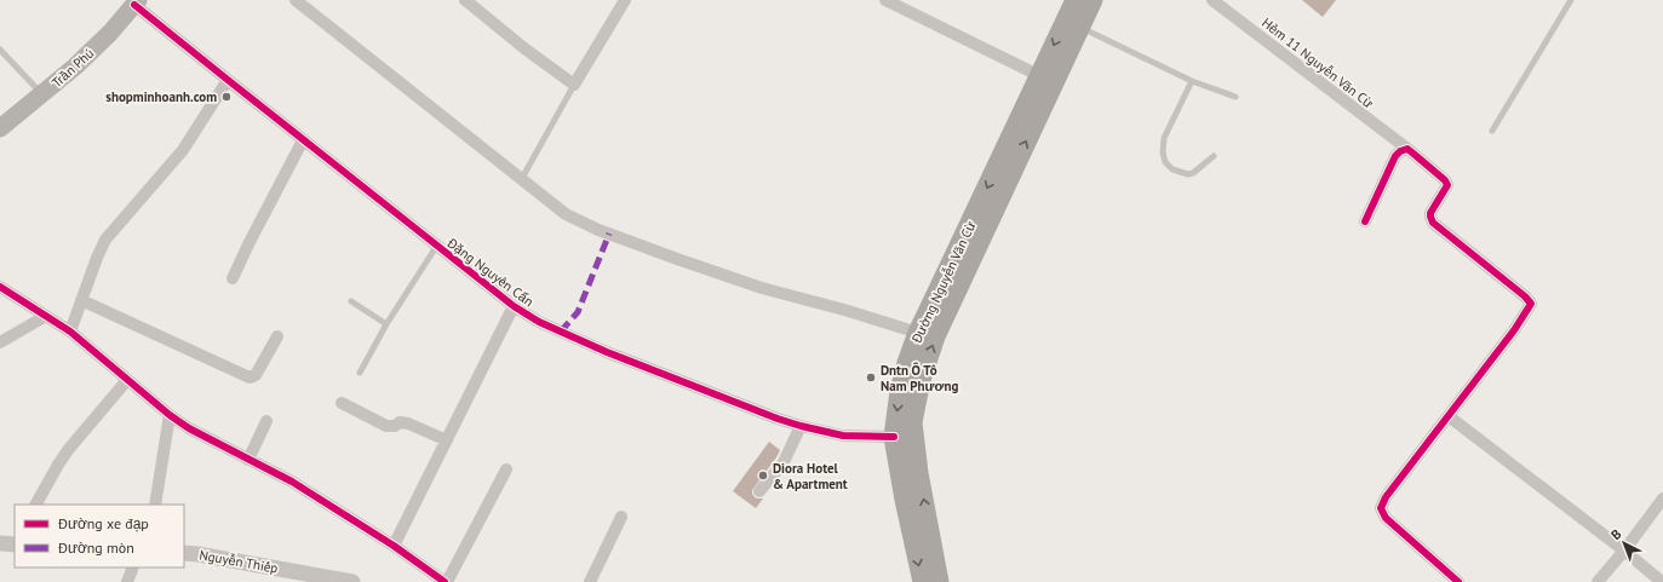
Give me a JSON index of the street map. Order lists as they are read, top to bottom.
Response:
{
  "streets": {
    "main road": ["Trần Phú", "Đường Nguyễn Văn Cừ"],
    "street": ["Hẻm 11 Nguyễn Văn Cừ", "Đặng Nguyên Cẩn", "Nguyễn Thiếp"]
  },
  "crossings": [
    ["Trần Phú", "Đặng Nguyên Cẩn"],
    ["Đặng Nguyên Cẩn", "Đường Nguyễn Văn Cừ"]
  ],
  "places": ["shopminhoanh.com", "Dntn Ô Tô Nam Phương", "Diora Hotel & Apartment"],
  "legend": ["Đường xe đạp", "Đường mòn"],
  "north": "top left"
}
